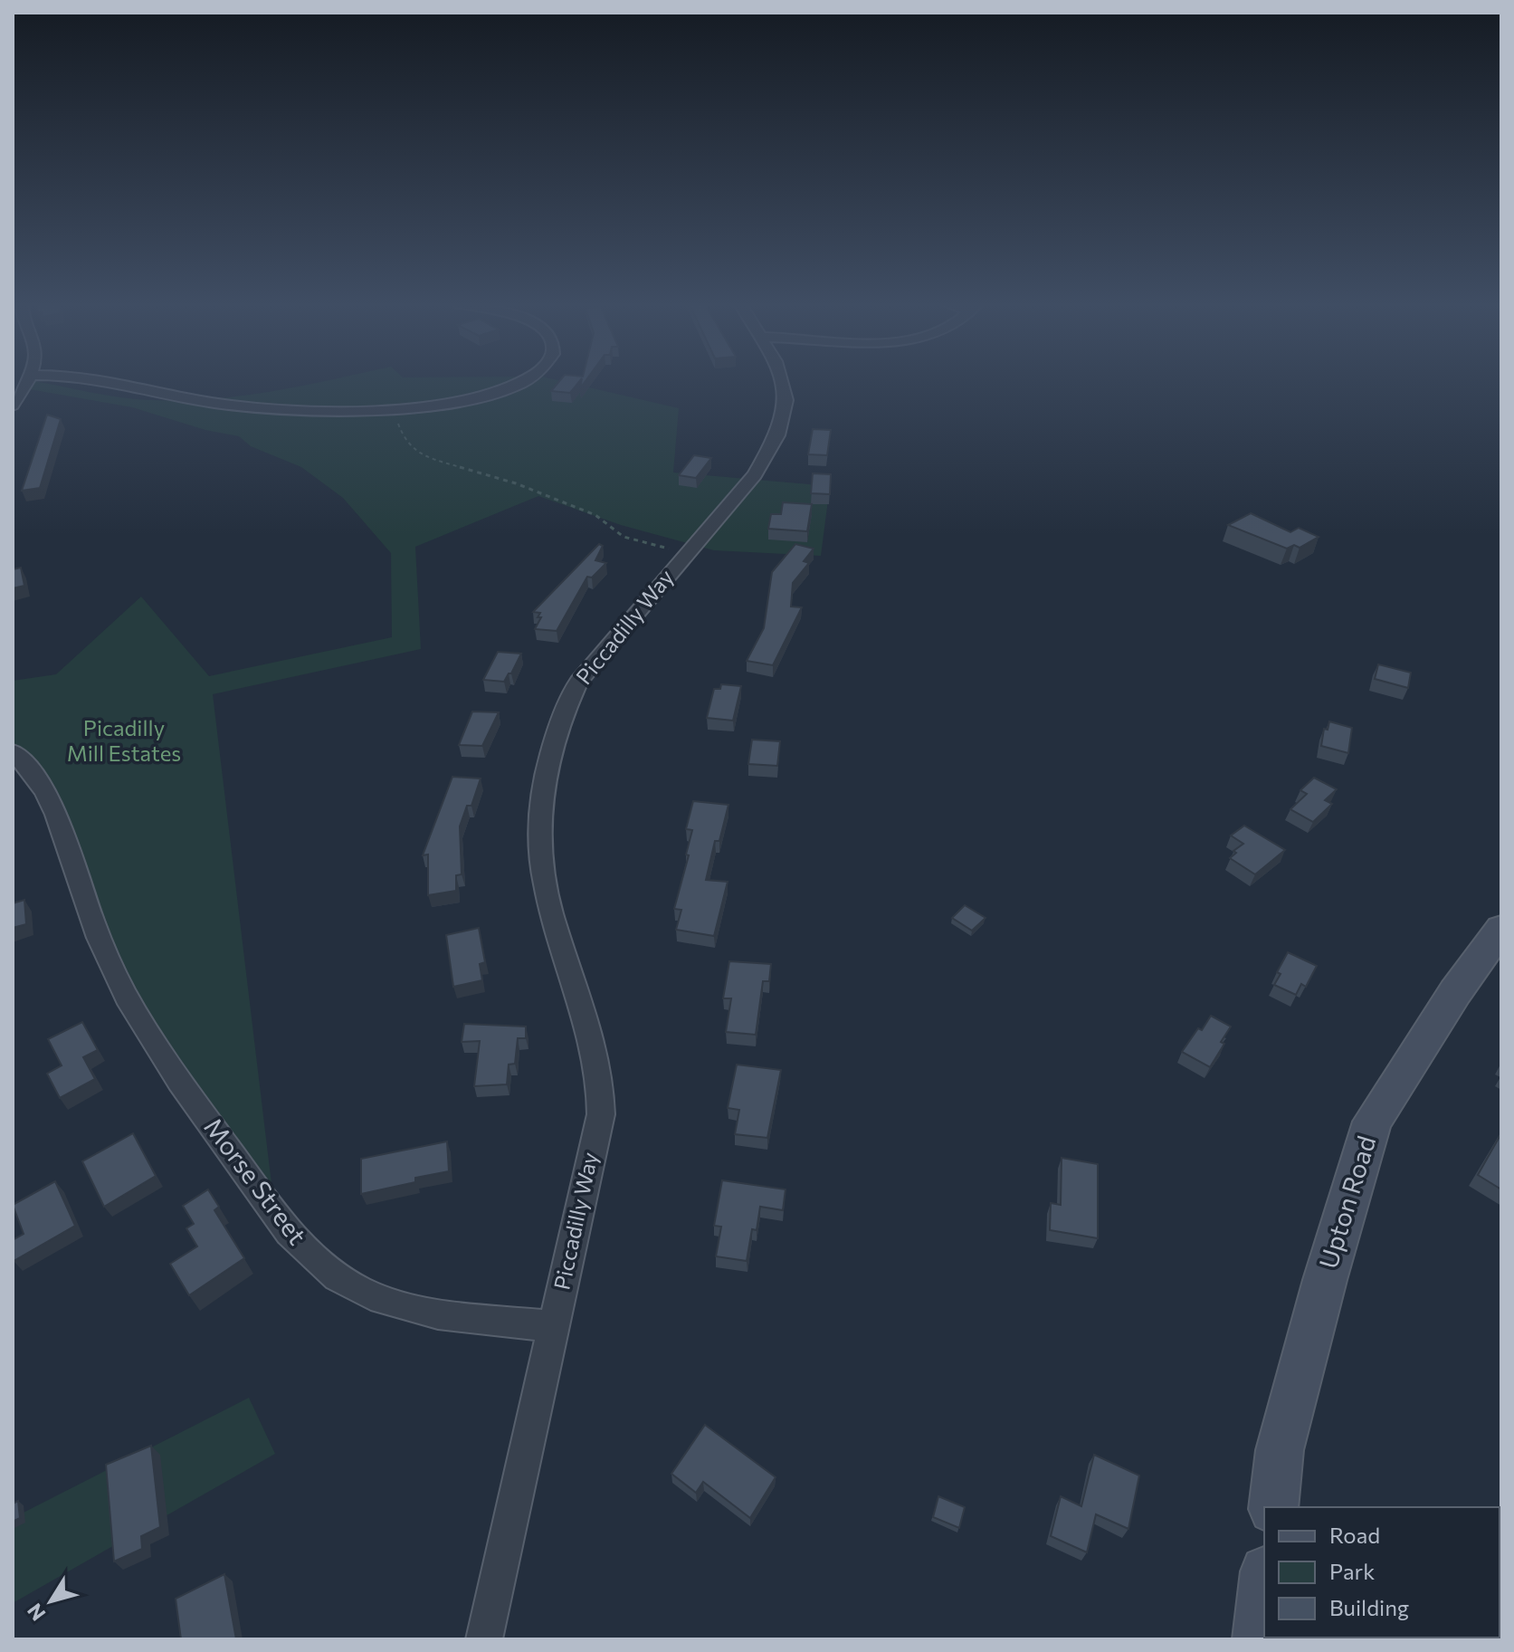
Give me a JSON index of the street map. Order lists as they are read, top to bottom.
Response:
{
  "streets": {
    "main road": ["Upton Road"],
    "street": ["Piccadilly Way", "Morse Street"]
  },
  "crossings": [
    ["Piccadilly Way", "Morse Street"]
  ],
  "parks": ["Picadilly Mill Estates"],
  "legend": ["Road", "Park", "Building"],
  "north": "bottom left"
}
